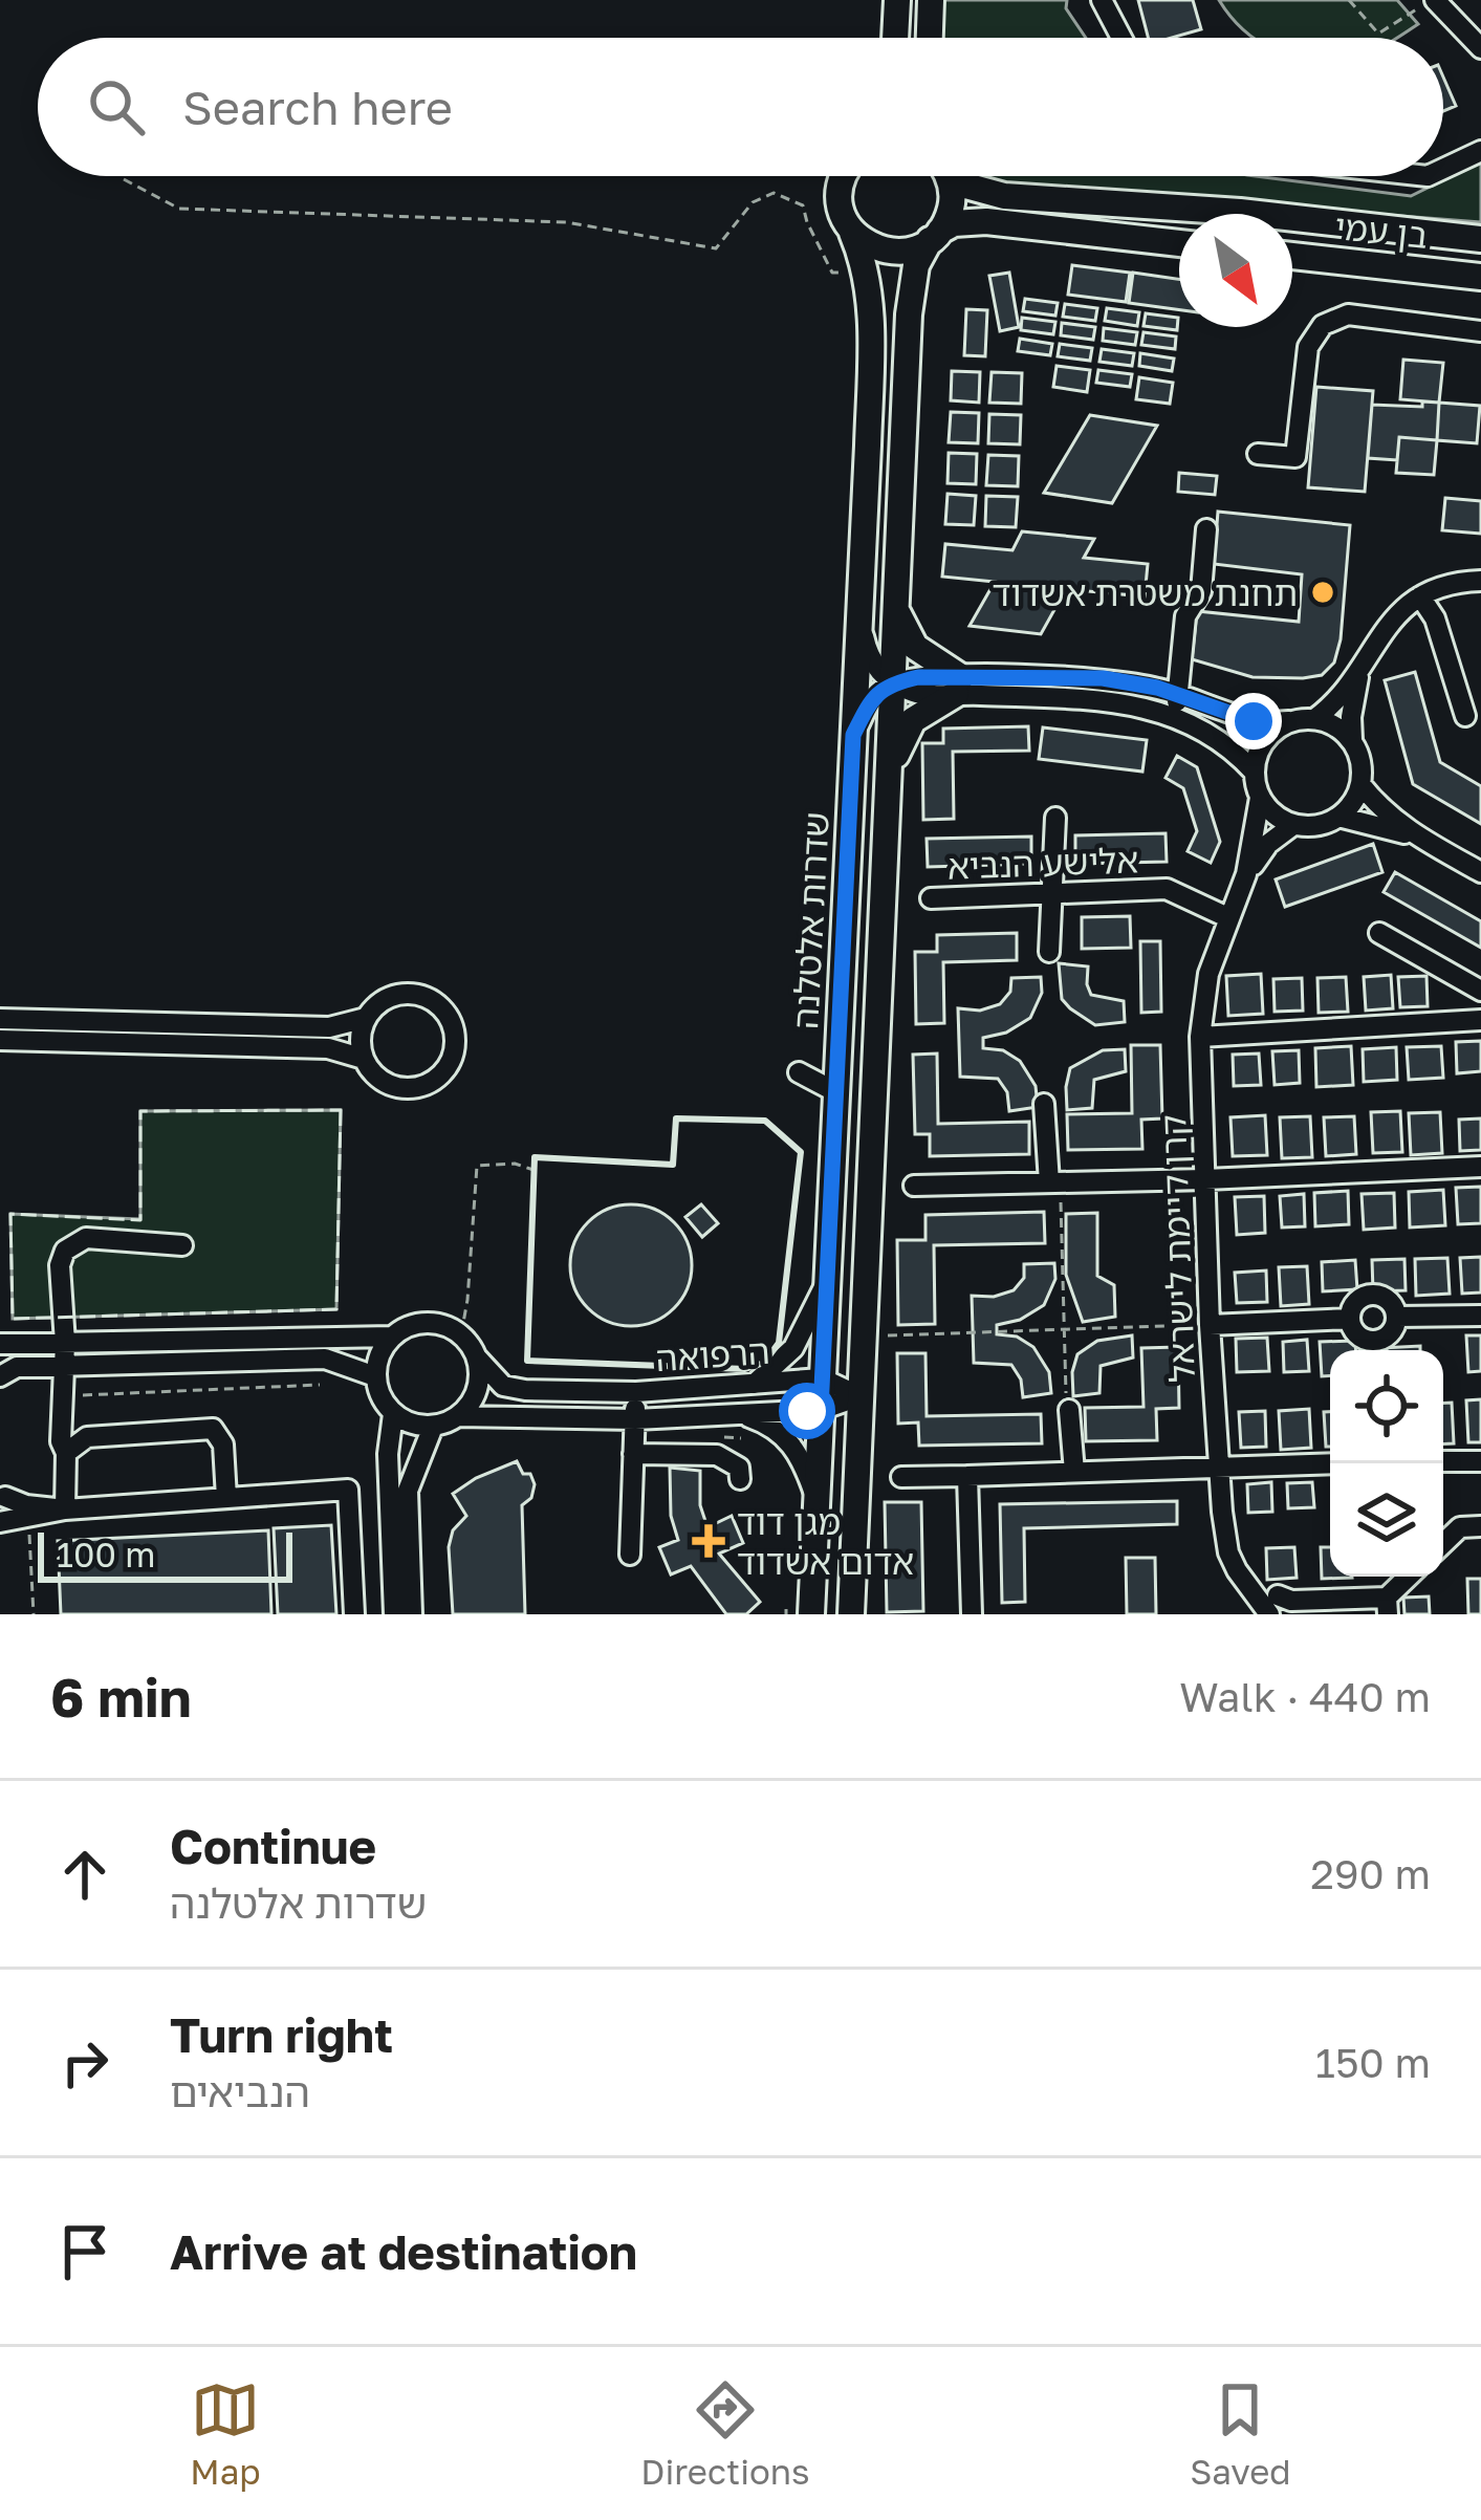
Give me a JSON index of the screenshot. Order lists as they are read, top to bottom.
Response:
{
  "streets": {
    "main road": ["בן עמי", "שדרות אלטלנה"],
    "street": ["אלישע הנביא", "קרן קיימת לישראל", "הרפואה"]
  },
  "crossings": [
    ["אלישע הנביא", "קרן קיימת לישראל"],
    ["שדרות אלטלנה", "הרפואה"]
  ],
  "places": {
    "other": ["תחנת משטרת אשדוד"],
    "health": ["מגן דוד אדום אשדוד"]
  },
  "scale_bar": "100 m",
  "north": "bottom right",
  "page": {
    "search": "Search here",
    "scale": "100 m",
    "heading": ["6 min", "Walk · 440 m"],
    "list": [
      ["Continue", "שדרות אלטלנה", "290 m"],
      ["Turn right", "הנביאים", "150 m"],
      "Arrive at destination"
    ],
    "nav": ["Map", "Directions", "Saved"]
  }
}
